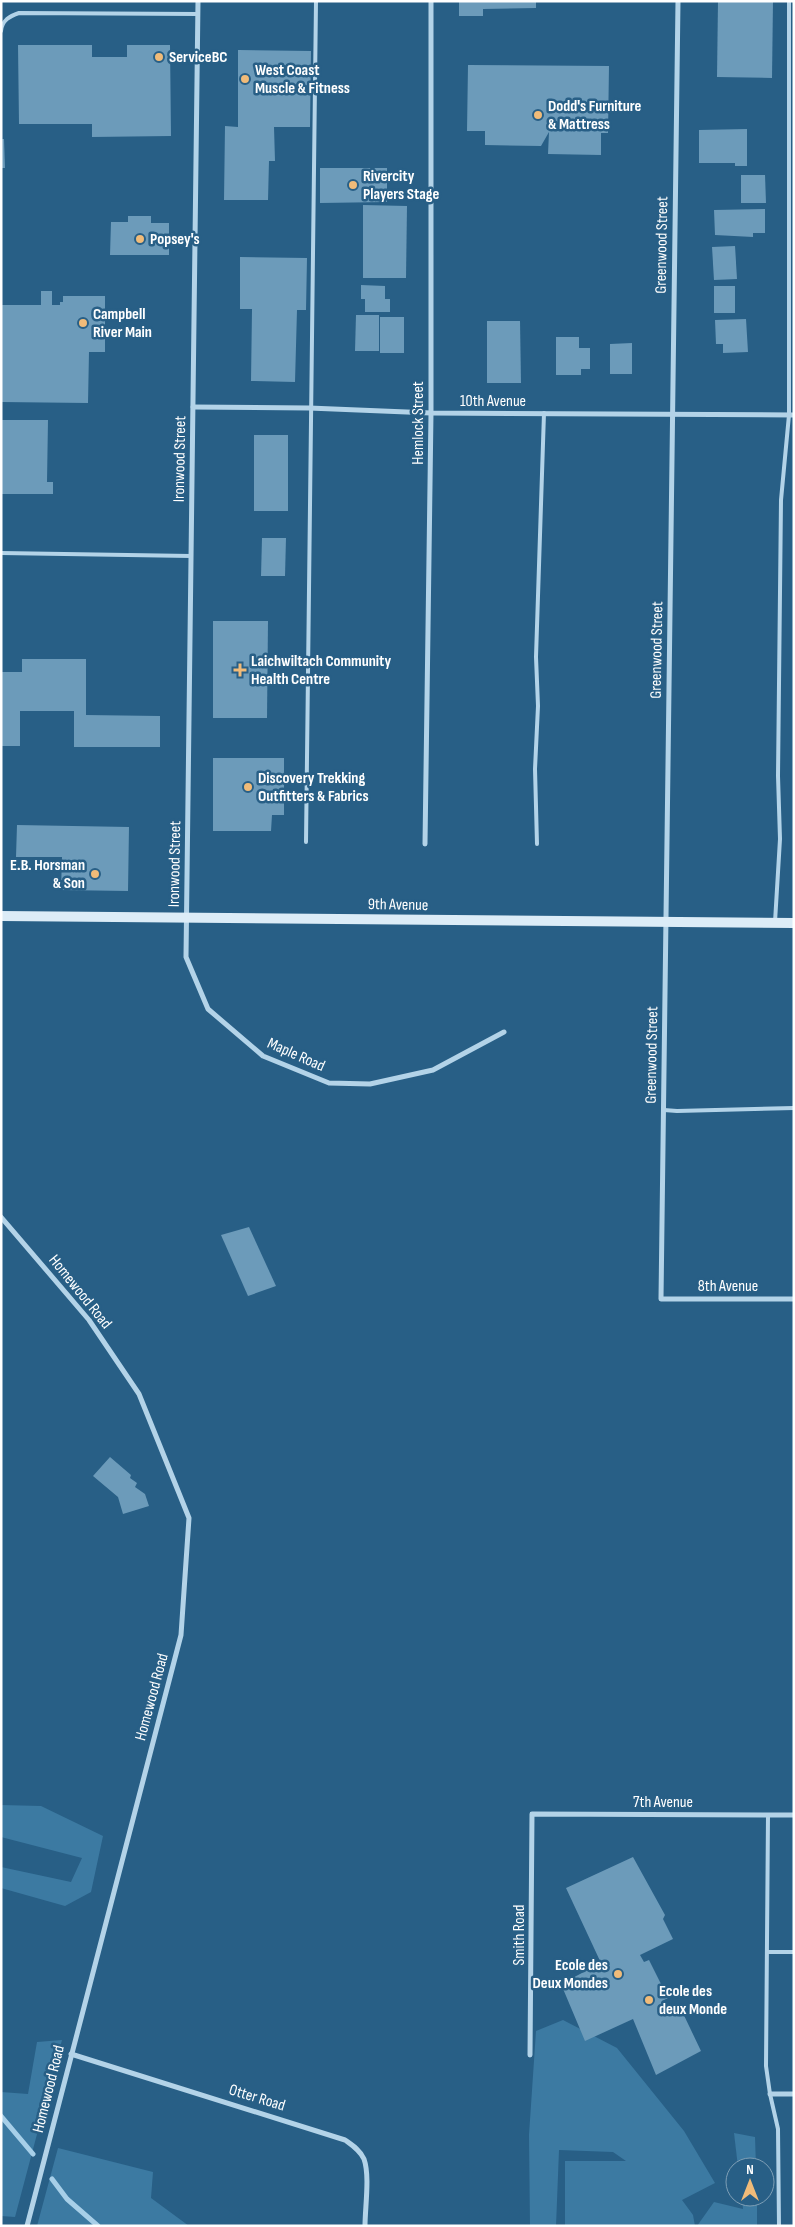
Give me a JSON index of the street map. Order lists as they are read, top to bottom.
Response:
{
  "streets": {
    "main road": ["9th Avenue"],
    "street": [
      "Greenwood Street",
      "10th Avenue",
      "Hemlock Street",
      "Ironwood Street",
      "Maple Road",
      "8th Avenue",
      "Homewood Road",
      "7th Avenue",
      "Smith Road",
      "Otter Road"
    ]
  },
  "crossings": [
    ["Greenwood Street", "10th Avenue"],
    ["Greenwood Street", "9th Avenue"],
    ["Greenwood Street", "8th Avenue"],
    ["10th Avenue", "Hemlock Street"],
    ["10th Avenue", "Ironwood Street"],
    ["Ironwood Street", "9th Avenue"],
    ["Ironwood Street", "Maple Road"],
    ["9th Avenue", "Maple Road"],
    ["Homewood Road", "Otter Road"],
    ["7th Avenue", "Smith Road"]
  ],
  "places": {
    "other": [
      "ServiceBC",
      "West Coast Muscle & Fitness",
      "Dodd's Furniture & Mattress",
      "Rivercity Players Stage",
      "Popsey's",
      "Campbell River Main",
      "Discovery Trekking Outfitters & Fabrics",
      "E.B. Horsman & Son",
      "Ecole des Deux Mondes",
      "Ecole des deux Monde"
    ],
    "health": ["Laichwiltach Community Health Centre"]
  },
  "north": "top"
}
